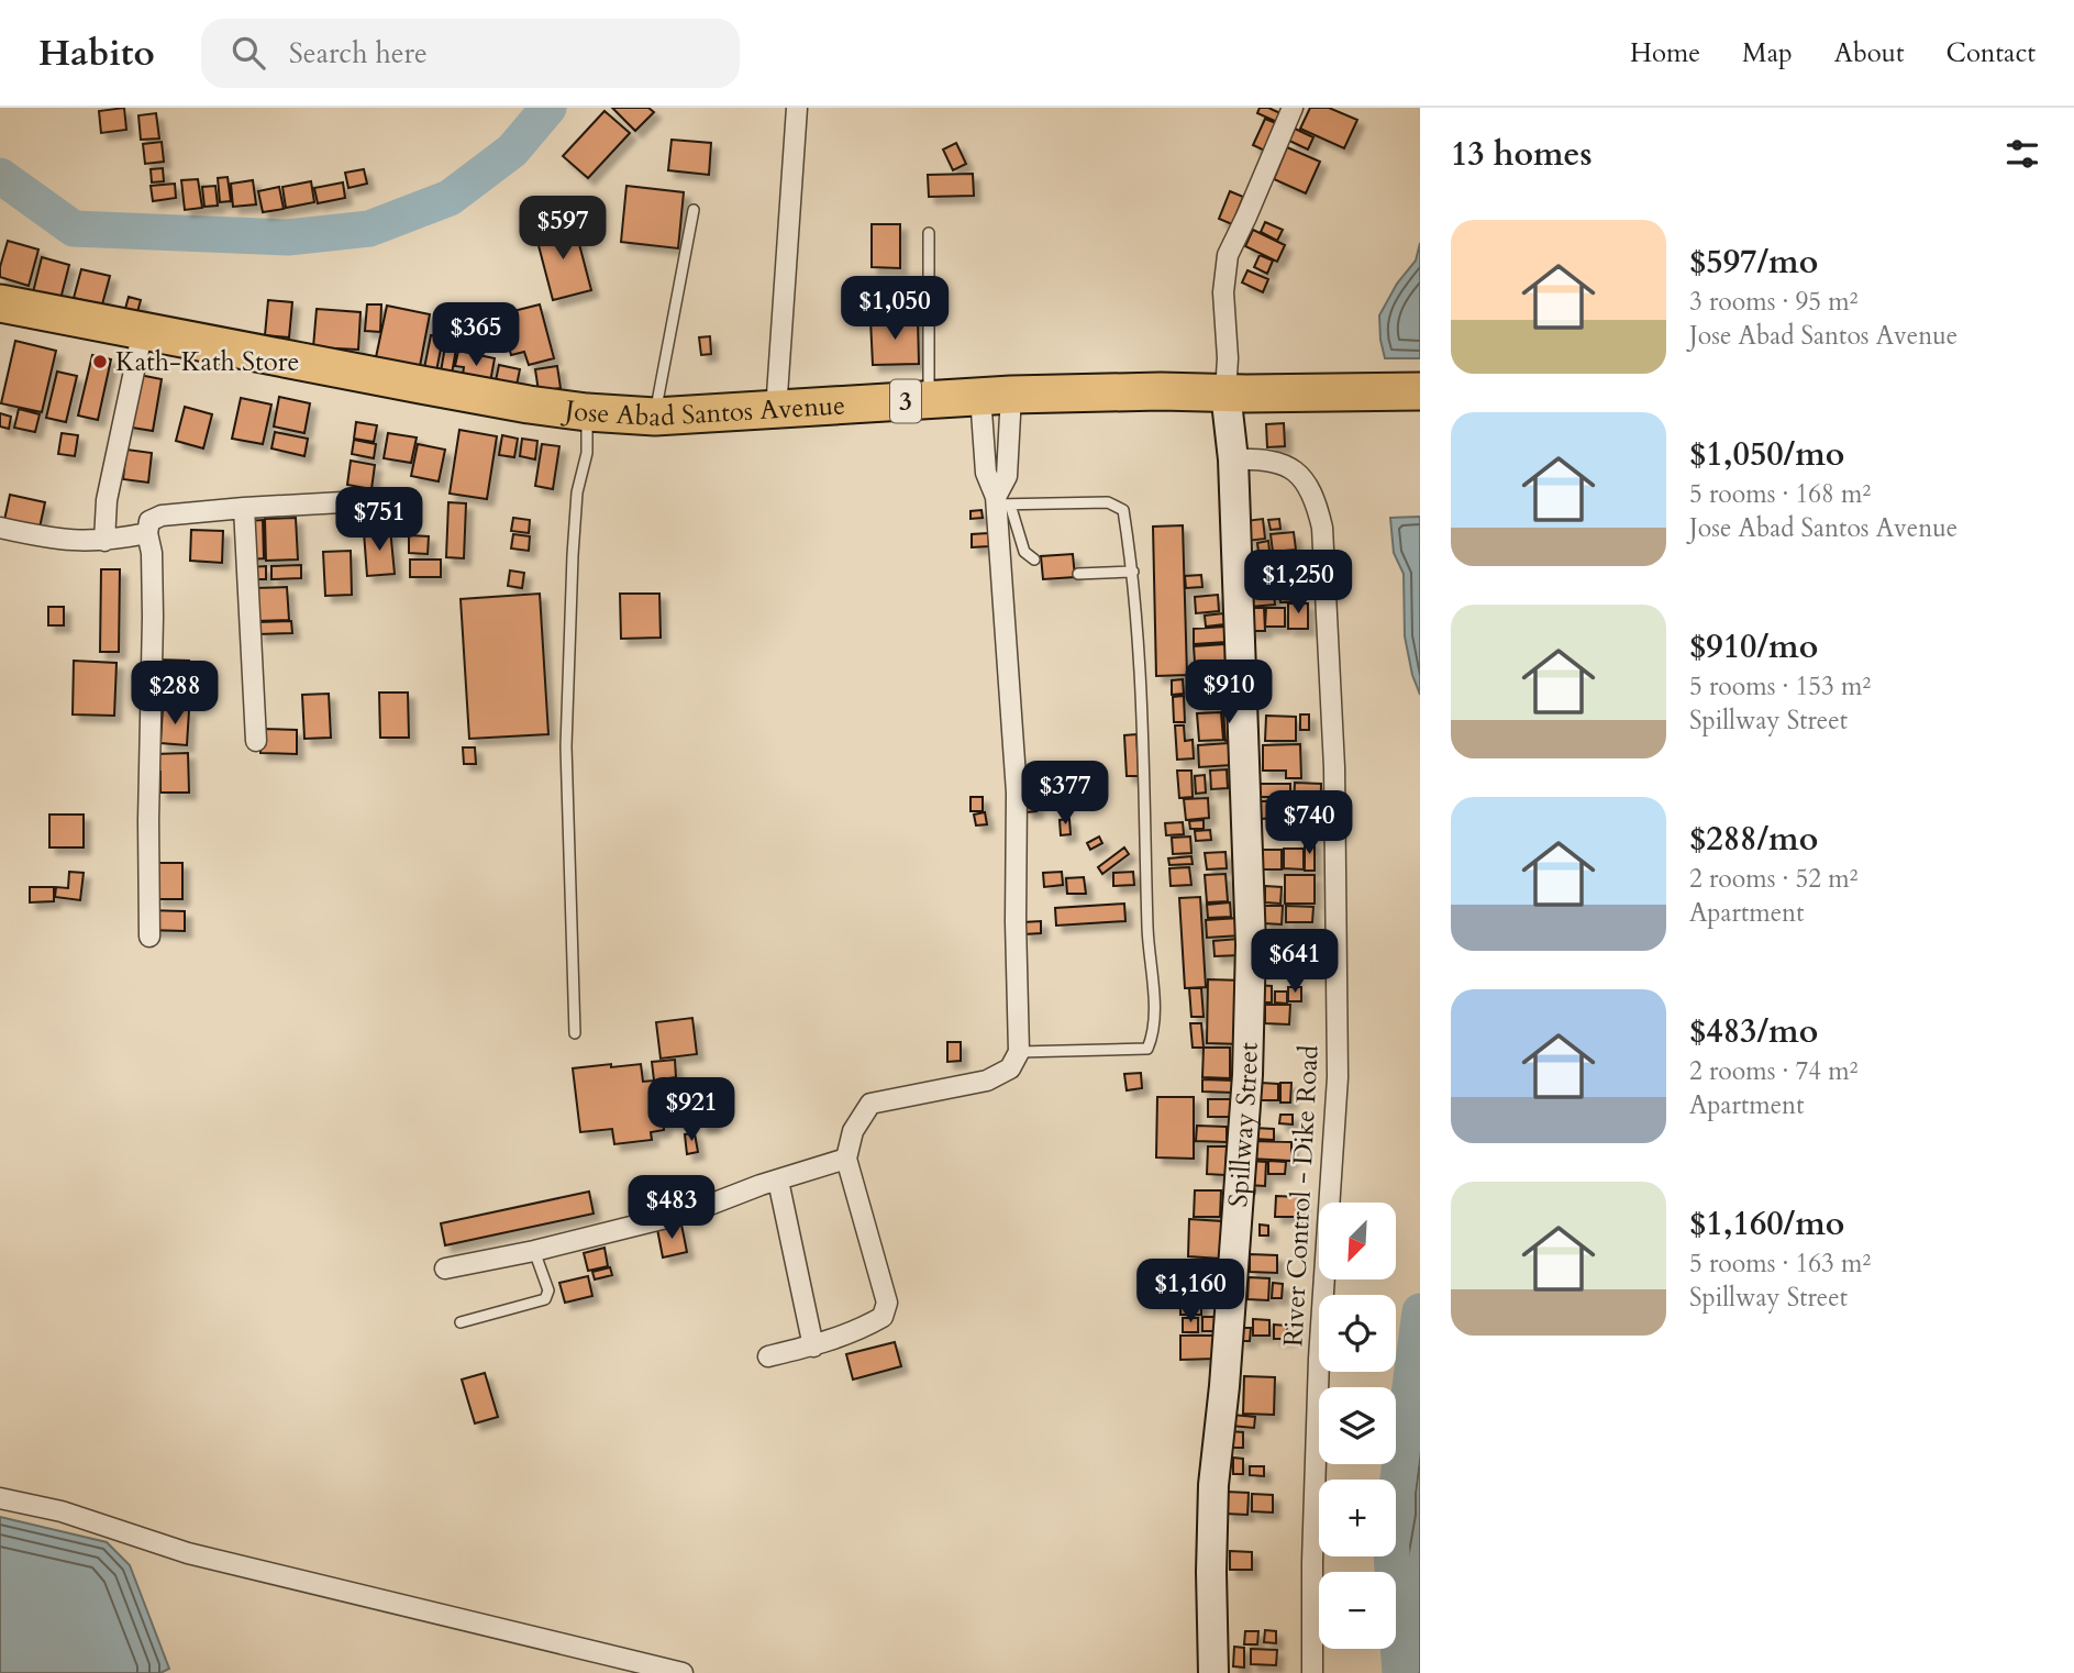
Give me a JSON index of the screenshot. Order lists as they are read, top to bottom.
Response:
{
  "streets": {
    "highway": ["3", "Jose Abad Santos Avenue"],
    "street": ["Spillway Street", "River Control - Dike Road"]
  },
  "crossings": [
    ["Jose Abad Santos Avenue", "Spillway Street"],
    ["Spillway Street", "River Control - Dike Road"]
  ],
  "places": ["Kath-Kath Store"],
  "north": "bottom left",
  "page": {
    "header": "Habito",
    "search": "Search here",
    "nav": [
      "Home",
      "Map",
      "About",
      "Contact"
    ],
    "heading": "13 homes",
    "price": [
      "$597",
      "$1,050",
      "$365",
      "$751",
      "$1,250",
      "$910",
      "$288",
      "$377",
      "$740",
      "$641",
      "$921",
      "$483",
      "$1,160"
    ],
    "list": [
      {
        "name": "$597/mo",
        "note": "3 rooms · 95 m² · Jose Abad Santos Avenue"
      },
      {
        "name": "$1,050/mo",
        "note": "5 rooms · 168 m² · Jose Abad Santos Avenue"
      },
      {
        "name": "$910/mo",
        "note": "5 rooms · 153 m² · Spillway Street"
      },
      {
        "name": "$288/mo",
        "note": "2 rooms · 52 m² · Apartment"
      },
      {
        "name": "$483/mo",
        "note": "2 rooms · 74 m² · Apartment"
      },
      {
        "name": "$1,160/mo",
        "note": "5 rooms · 163 m² · Spillway Street"
      }
    ],
    "map_buttons": ["+", "−"]
  }
}
